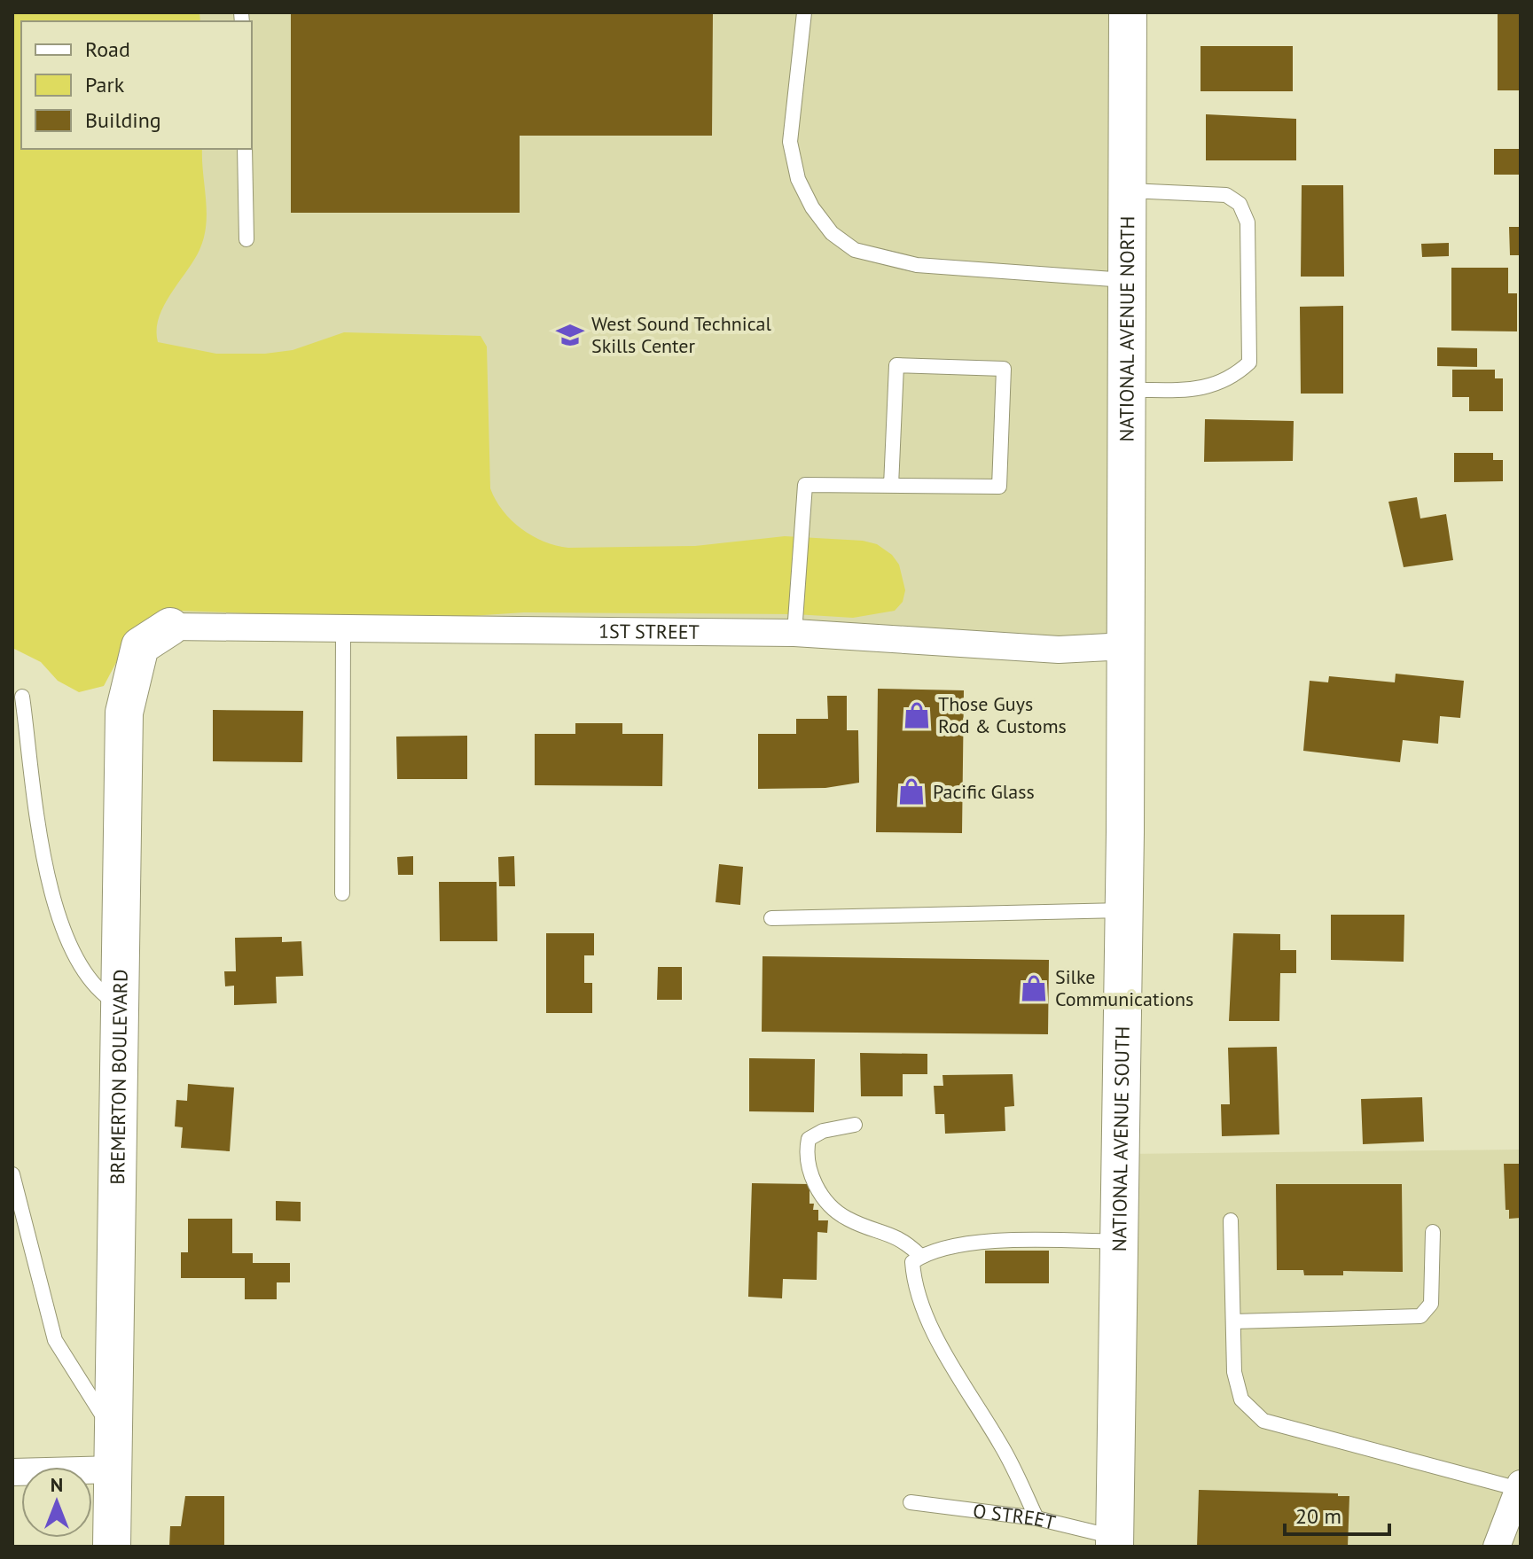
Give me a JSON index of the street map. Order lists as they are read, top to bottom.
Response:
{
  "streets": {
    "main road": ["NATIONAL AVENUE NORTH", "BREMERTON BOULEVARD", "NATIONAL AVENUE SOUTH"],
    "street": ["1ST STREET"],
    "lane": ["O STREET"]
  },
  "crossings": [
    ["NATIONAL AVENUE NORTH", "1ST STREET"],
    ["NATIONAL AVENUE NORTH", "NATIONAL AVENUE SOUTH"],
    ["1ST STREET", "BREMERTON BOULEVARD"],
    ["1ST STREET", "NATIONAL AVENUE SOUTH"],
    ["NATIONAL AVENUE SOUTH", "O STREET"]
  ],
  "places": {
    "school or university": ["West Sound Technical Skills Center"],
    "shop": ["Those Guys Rod & Customs", "Pacific Glass", "Silke Communications"]
  },
  "legend": ["Road", "Park", "Building"],
  "scale_bar": "20 m",
  "north": "top"
}
